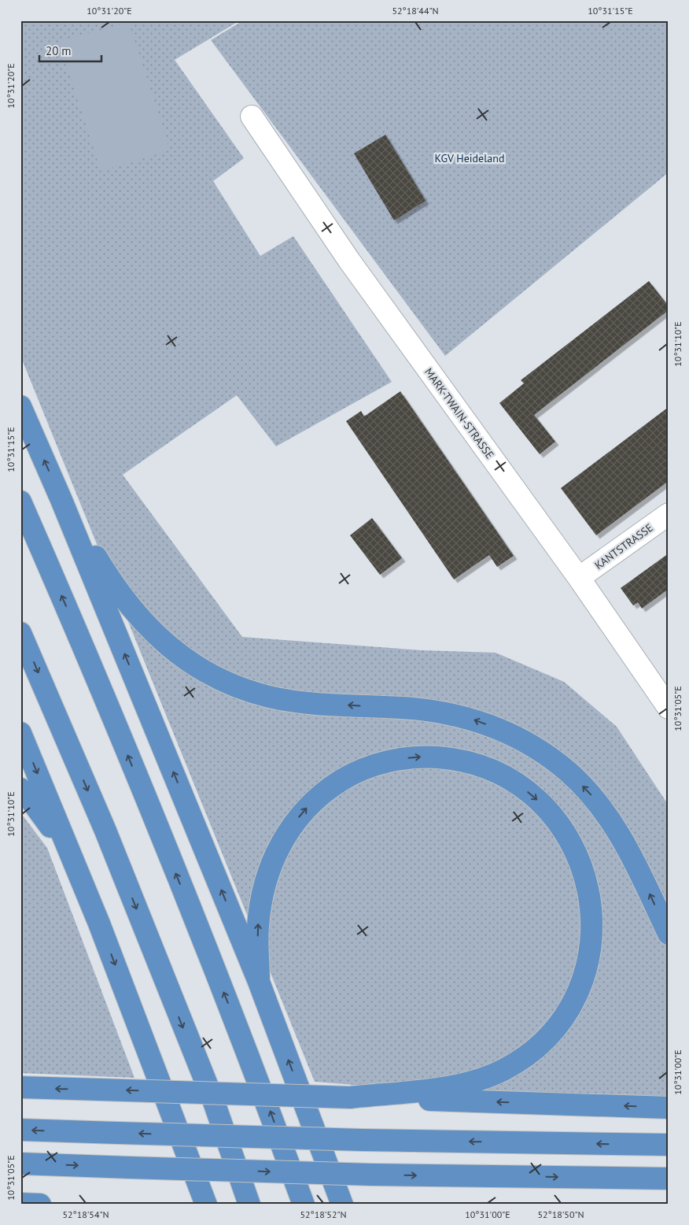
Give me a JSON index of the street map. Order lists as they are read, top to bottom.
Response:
{
  "streets": {
    "street": ["MARK-TWAIN-STRASSE", "KANTSTRASSE"]
  },
  "crossings": [
    ["MARK-TWAIN-STRASSE", "KANTSTRASSE"]
  ],
  "parks": ["KGV Heideland"],
  "scale_bar": "20 m",
  "coordinates": [
    "10°31'20\"E",
    "52°18'44\"N",
    "10°31'15\"E",
    "10°31'10\"E",
    "10°31'05\"E",
    "10°31'00\"E",
    "52°18'54\"N",
    "52°18'52\"N",
    "52°18'50\"N"
  ]
}
